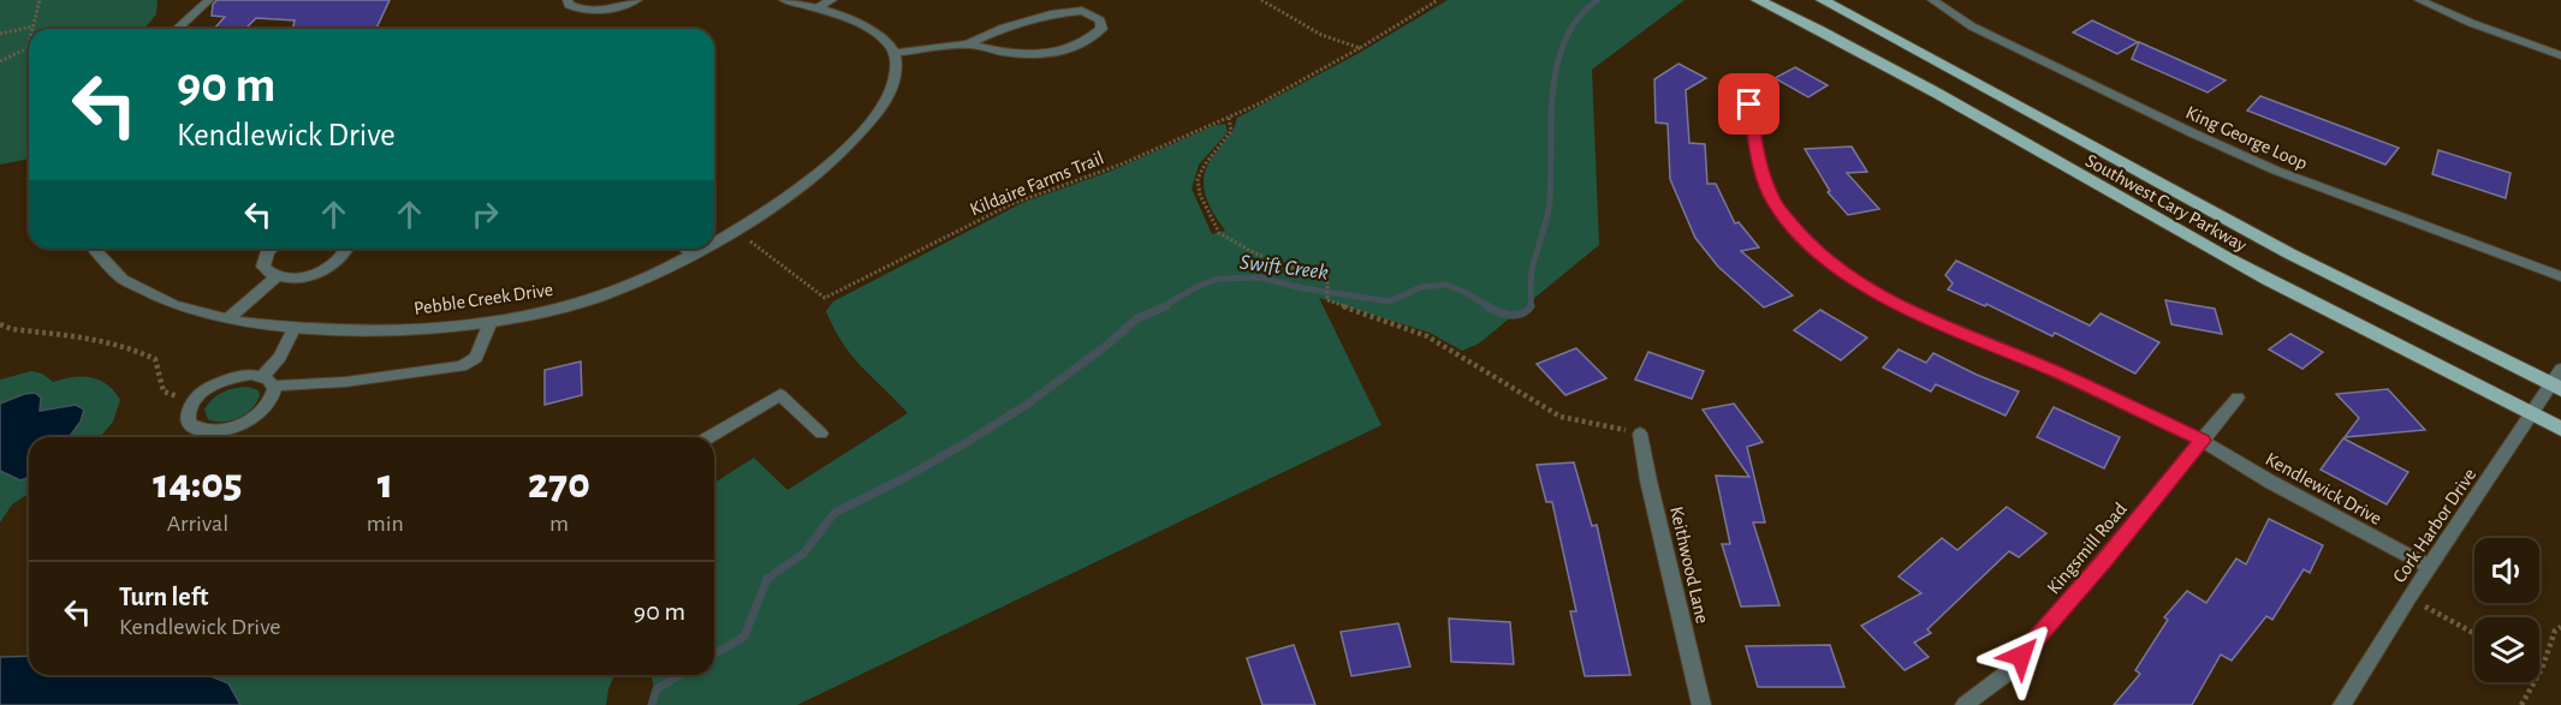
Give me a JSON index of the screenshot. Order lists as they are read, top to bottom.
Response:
{
  "streets": {
    "main road": ["Southwest Cary Parkway"],
    "street": [
      "King George Loop",
      "Pebble Creek Drive",
      "Kendlewick Drive",
      "Cork Harbor Drive",
      "Kingsmill Road",
      "Keithwood Lane"
    ],
    "path": ["Kildaire Farms Trail"]
  },
  "crossings": [
    ["Kildaire Farms Trail", "Pebble Creek Drive"],
    ["Southwest Cary Parkway", "Cork Harbor Drive"],
    ["Kendlewick Drive", "Cork Harbor Drive"],
    ["Kendlewick Drive", "Kingsmill Road"]
  ],
  "water": ["Swift Creek"],
  "page": {
    "turn": ["90 m", "Kendlewick Drive"],
    "eta": [
      "14:05",
      "Arrival",
      "1",
      "min",
      "270",
      "m"
    ],
    "list": [
      {
        "name": "Turn left",
        "note": "Kendlewick Drive",
        "value": "90 m"
      }
    ]
  }
}
